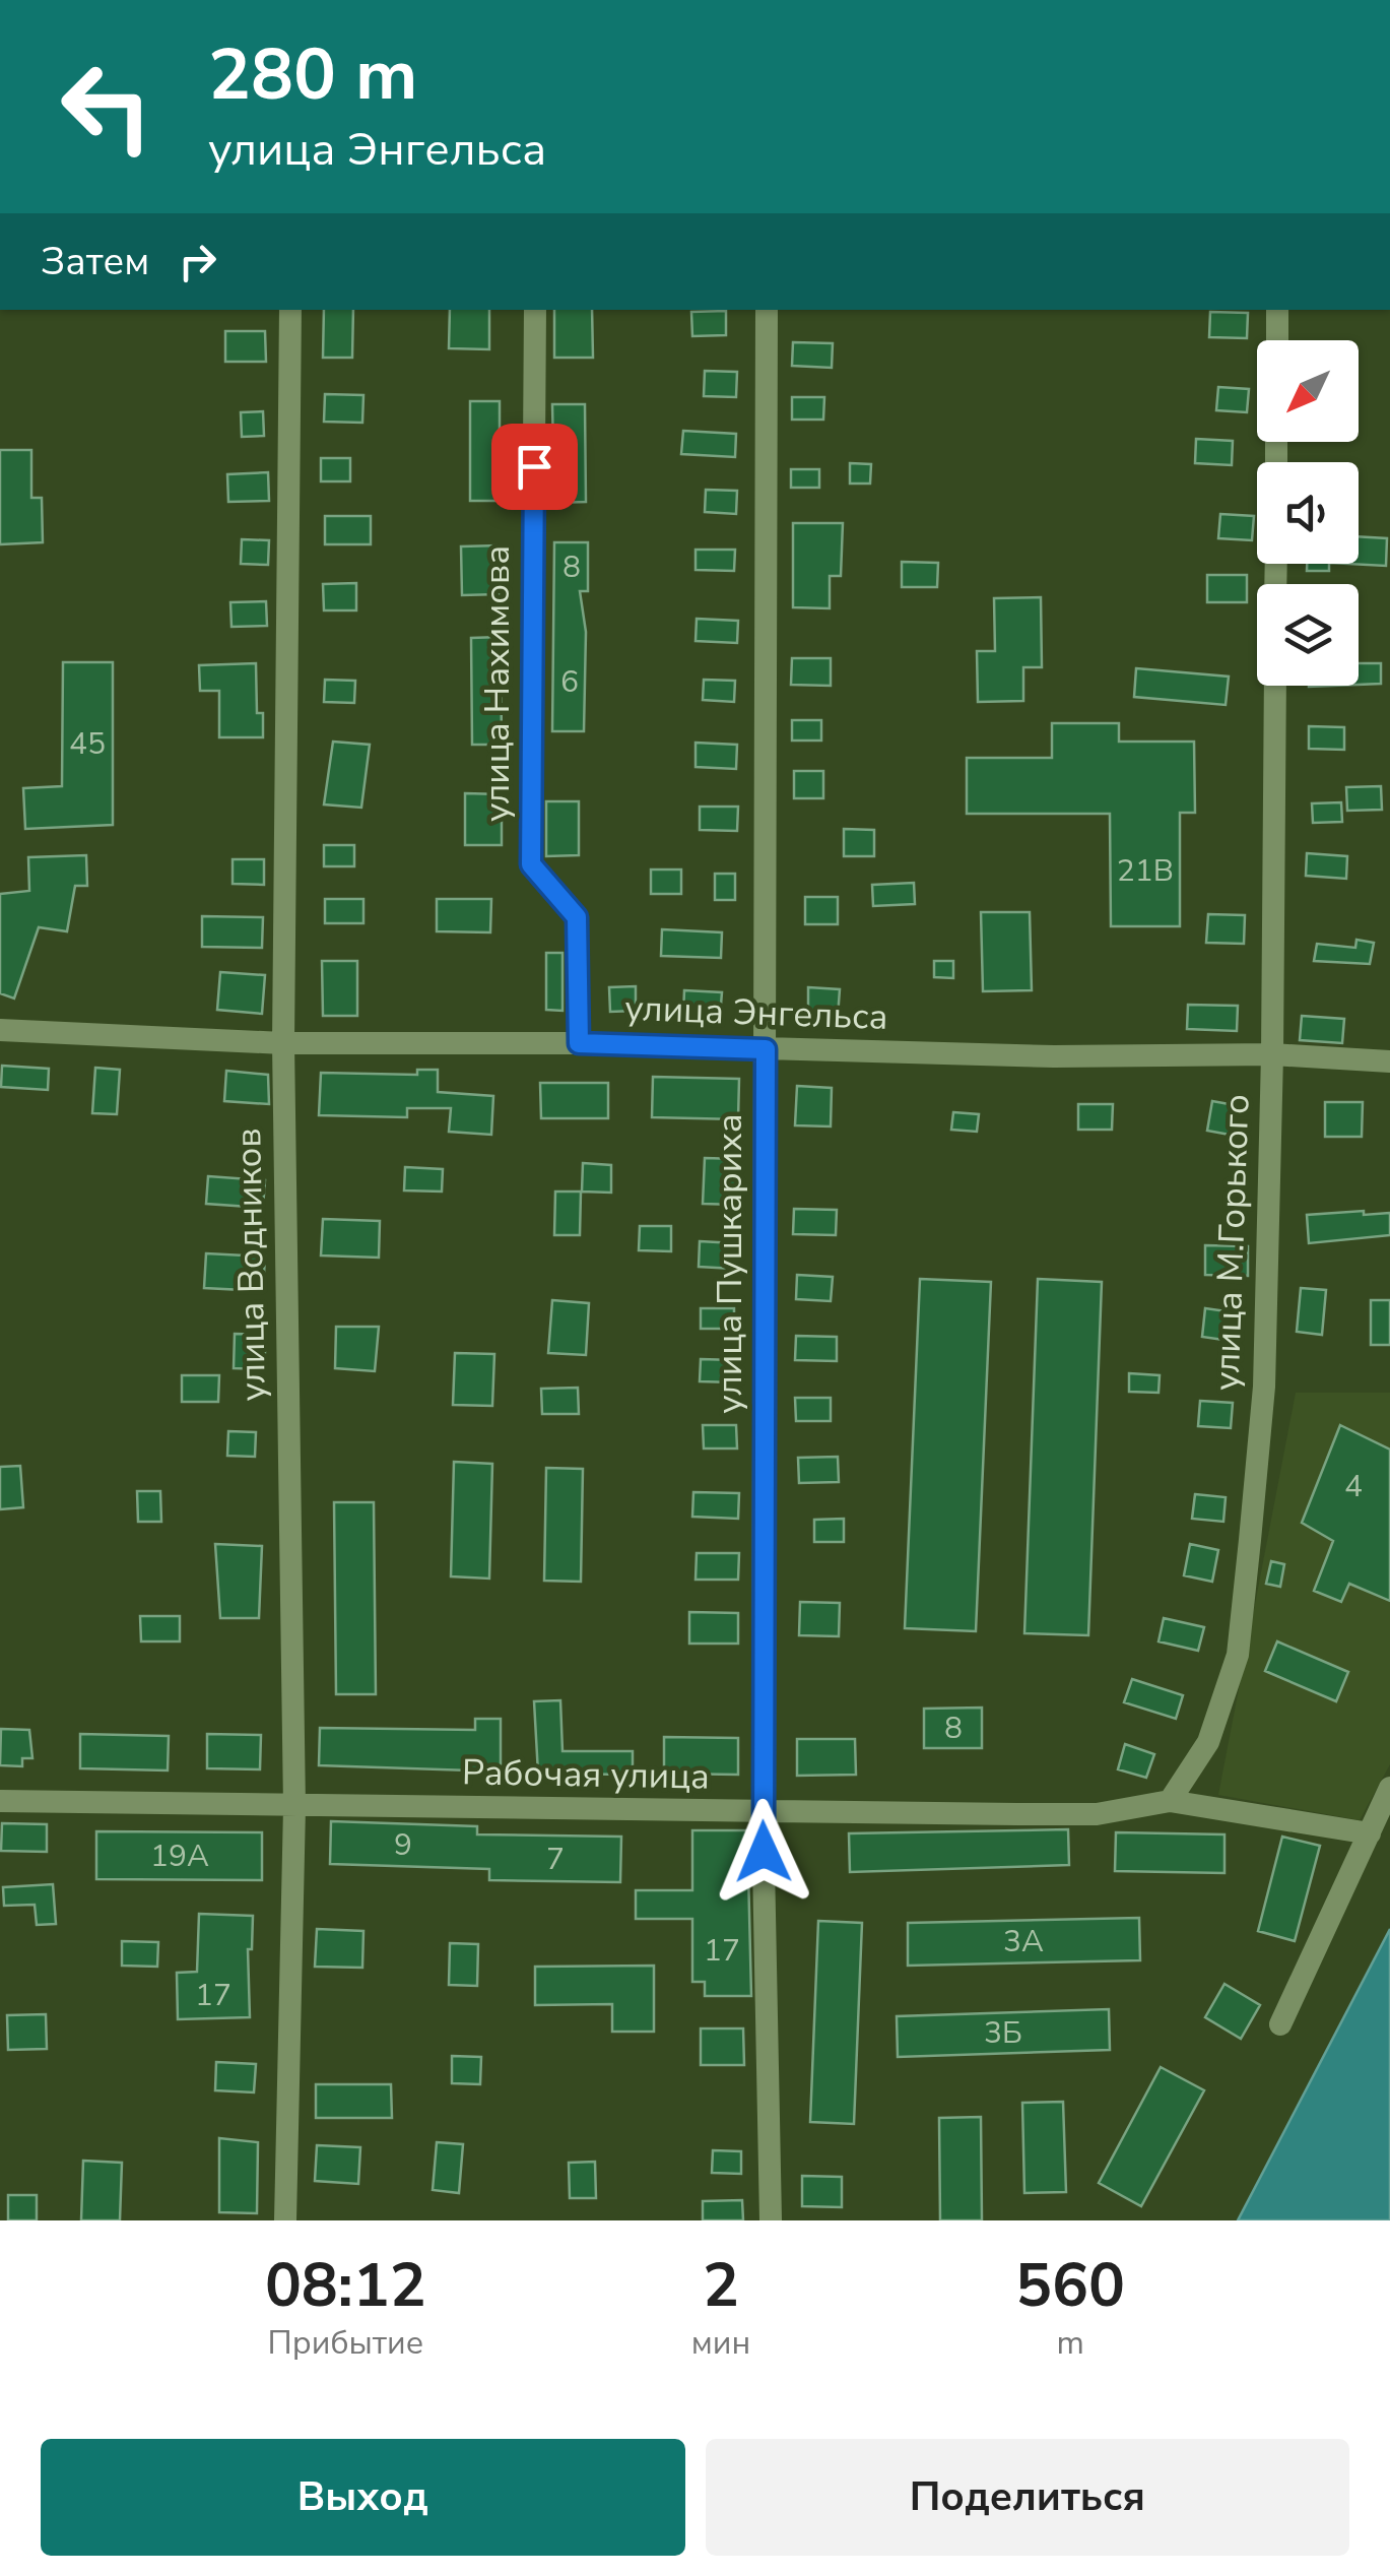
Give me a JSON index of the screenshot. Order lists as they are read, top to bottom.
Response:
{
  "streets": {
    "street": [
      "улица Нахимова",
      "улица Энгельса",
      "улица М.Горького",
      "улица Пушкариха",
      "улица Водников",
      "Рабочая улица"
    ]
  },
  "crossings": [
    ["улица Нахимова", "улица Энгельса"],
    ["улица Энгельса", "улица М.Горького"],
    ["улица Энгельса", "улица Пушкариха"],
    ["улица Энгельса", "улица Водников"],
    ["улица М.Горького", "Рабочая улица"],
    ["улица Пушкариха", "Рабочая улица"],
    ["улица Водников", "Рабочая улица"]
  ],
  "house_numbers": [
    "8",
    "6",
    "45",
    "21В",
    "4",
    "8",
    "9",
    "19А",
    "7",
    "3А",
    "17",
    "17",
    "3Б"
  ],
  "north": "bottom left",
  "page": {
    "turn": ["280 m", "улица Энгельса"],
    "then": "Затем",
    "eta": [
      "08:12",
      "Прибытие",
      "2",
      "мин",
      "560",
      "m"
    ],
    "buttons": ["Выход", "Поделиться"]
  }
}
